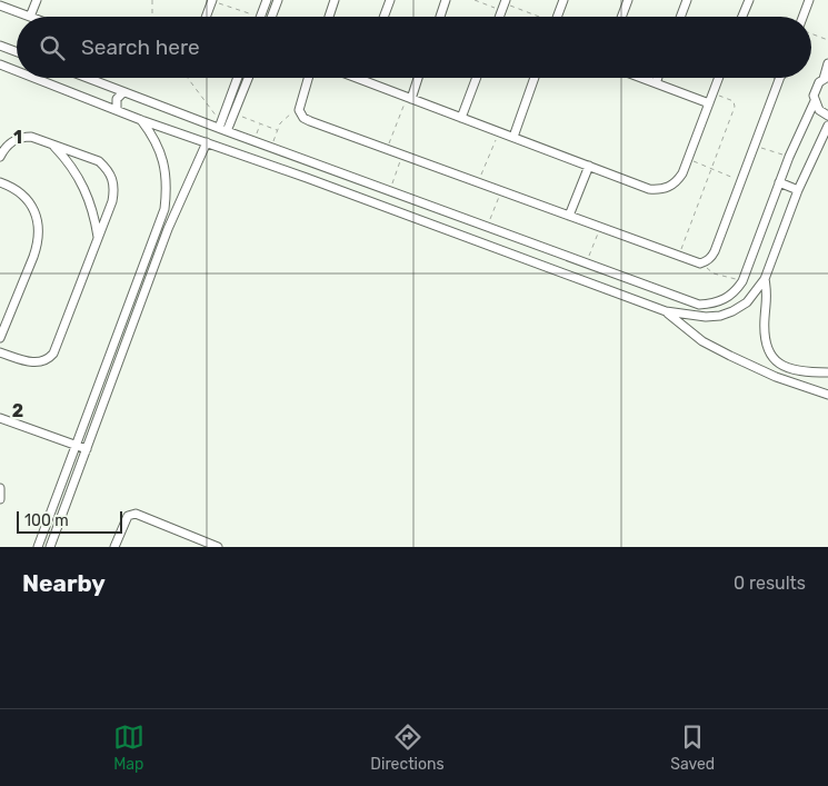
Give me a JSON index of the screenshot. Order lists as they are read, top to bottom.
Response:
{
  "scale_bar": "100 m",
  "page": {
    "search": "Search here",
    "scale": "100 m",
    "heading": ["Nearby", "0 results"],
    "nav": ["Map", "Directions", "Saved"]
  },
  "grid": {
    "rows": ["1", "2"]
  }
}
